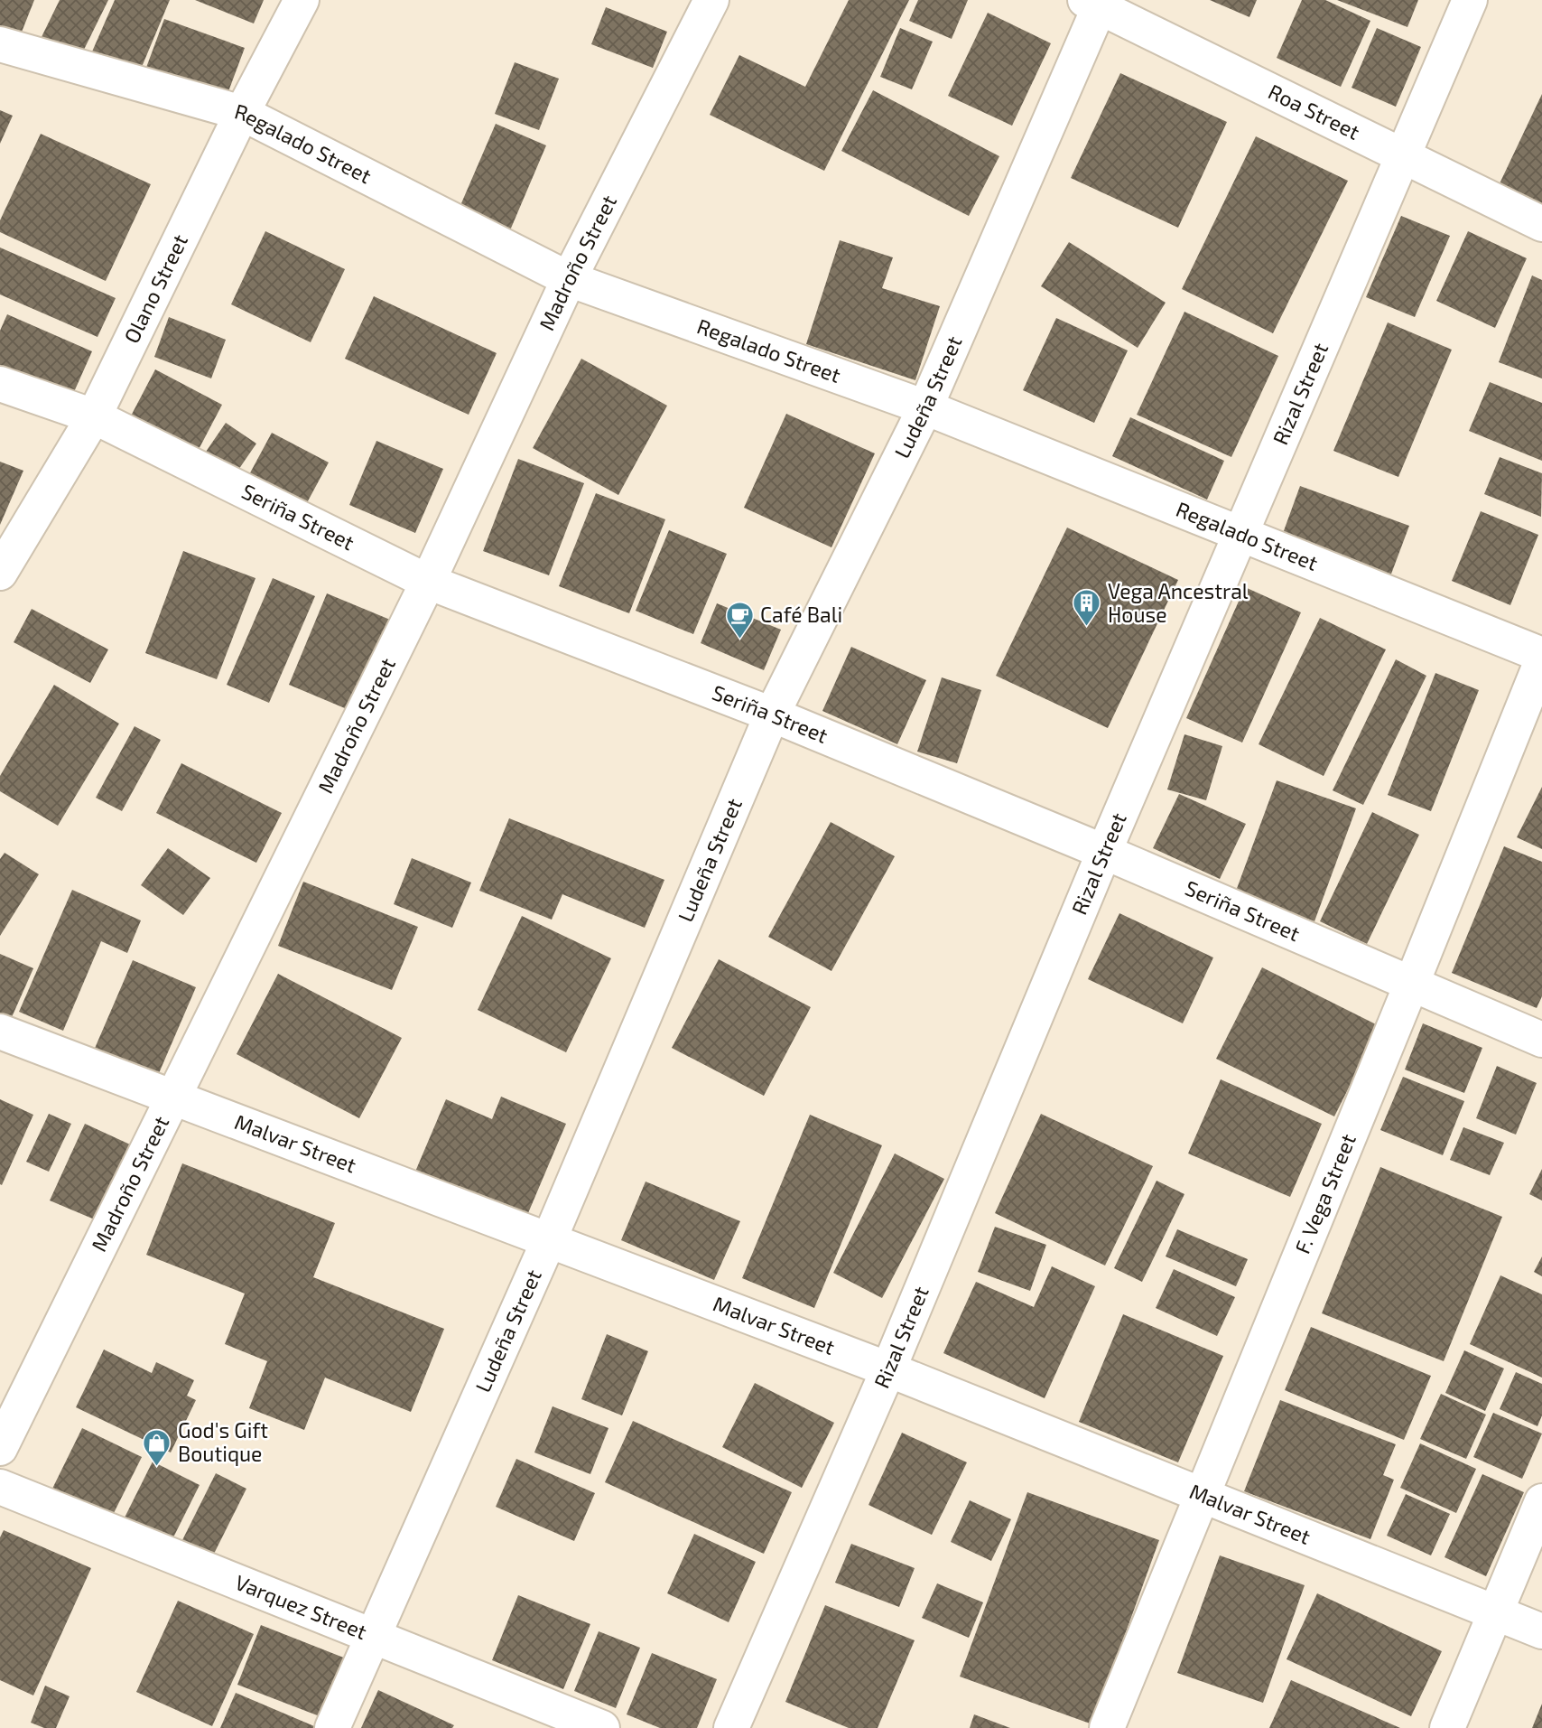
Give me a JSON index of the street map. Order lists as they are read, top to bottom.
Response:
{
  "streets": {
    "street": [
      "Roa Street",
      "Regalado Street",
      "Madroño Street",
      "Olano Street",
      "Rizal Street",
      "Ludeña Street",
      "Seriña Street",
      "Malvar Street",
      "F. Vega Street",
      "Varquez Street"
    ]
  },
  "crossings": [
    ["Roa Street", "Rizal Street"],
    ["Roa Street", "Ludeña Street"],
    ["Regalado Street", "Madroño Street"],
    ["Regalado Street", "Olano Street"],
    ["Regalado Street", "Rizal Street"],
    ["Regalado Street", "Ludeña Street"],
    ["Madroño Street", "Seriña Street"],
    ["Madroño Street", "Malvar Street"],
    ["Olano Street", "Seriña Street"],
    ["Rizal Street", "Seriña Street"],
    ["Rizal Street", "Malvar Street"],
    ["Ludeña Street", "Seriña Street"],
    ["Ludeña Street", "Malvar Street"],
    ["Ludeña Street", "Varquez Street"],
    ["Seriña Street", "F. Vega Street"],
    ["Malvar Street", "F. Vega Street"]
  ],
  "places": {
    "building": ["Vega Ancestral House"],
    "cafe": ["Café Bali"],
    "shop": ["God's Gift Boutique"]
  }
}
